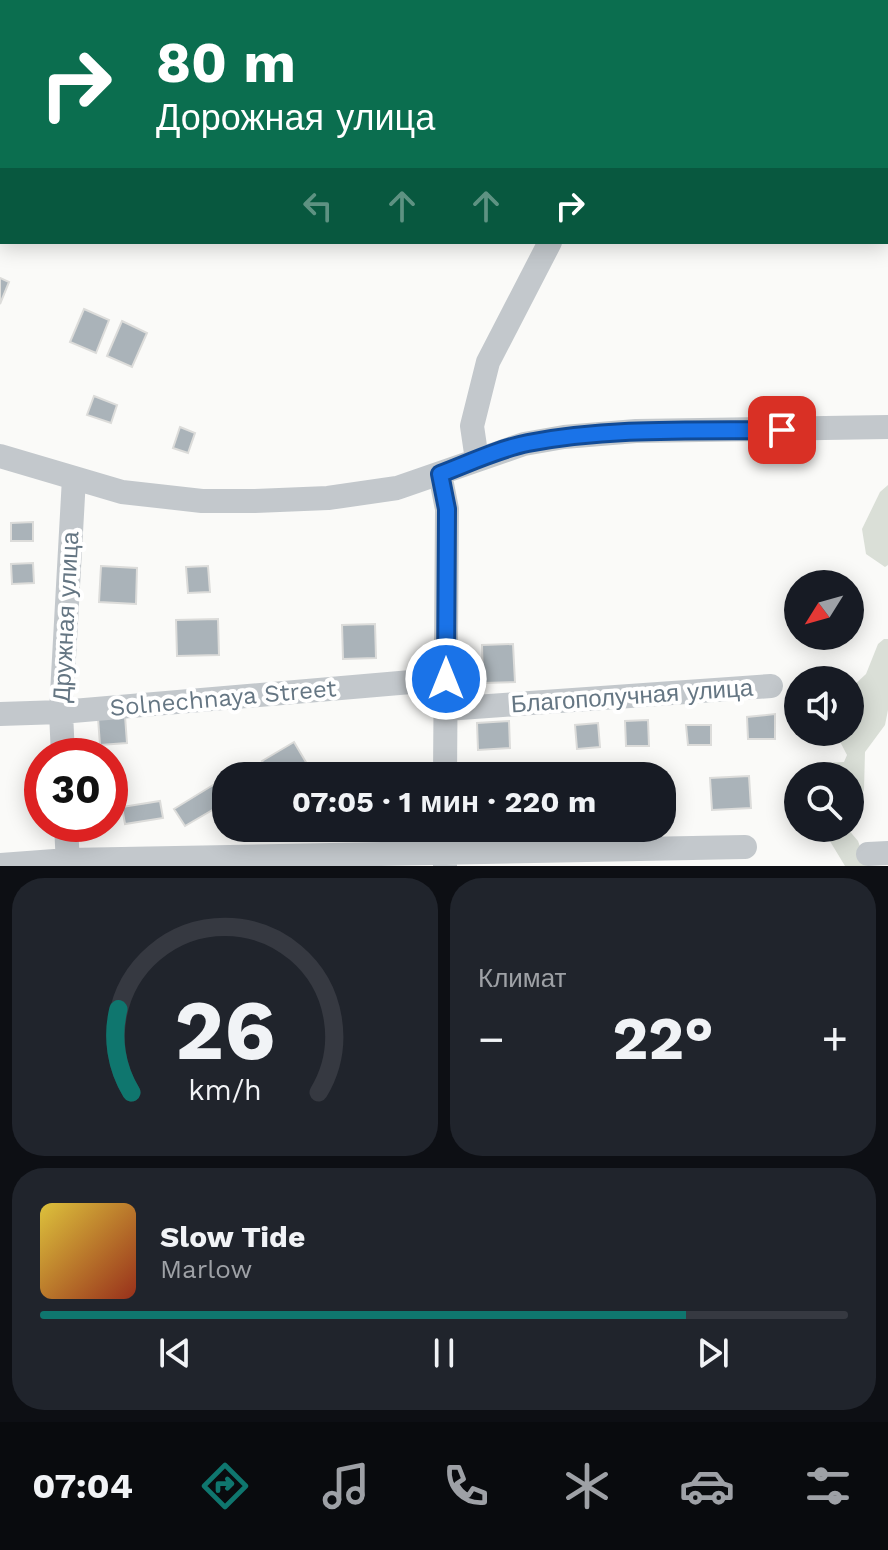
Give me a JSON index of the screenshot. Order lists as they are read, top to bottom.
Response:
{
  "streets": {
    "street": ["Дружная улица", "Благополучная улица", "Solnechnaya Street"]
  },
  "crossings": [
    ["Дружная улица", "Solnechnaya Street"]
  ],
  "north": "bottom left",
  "page": {
    "turn": ["80 m", "Дорожная улица"],
    "limit": "30",
    "trip": "07:05 · 1 мин · 220 m",
    "tile": "Климат",
    "heat": ["−", "22°", "+"],
    "song": ["Slow Tide", "Marlow"],
    "tabs": "07:04",
    "gauge": ["26", "km/h"]
  }
}
